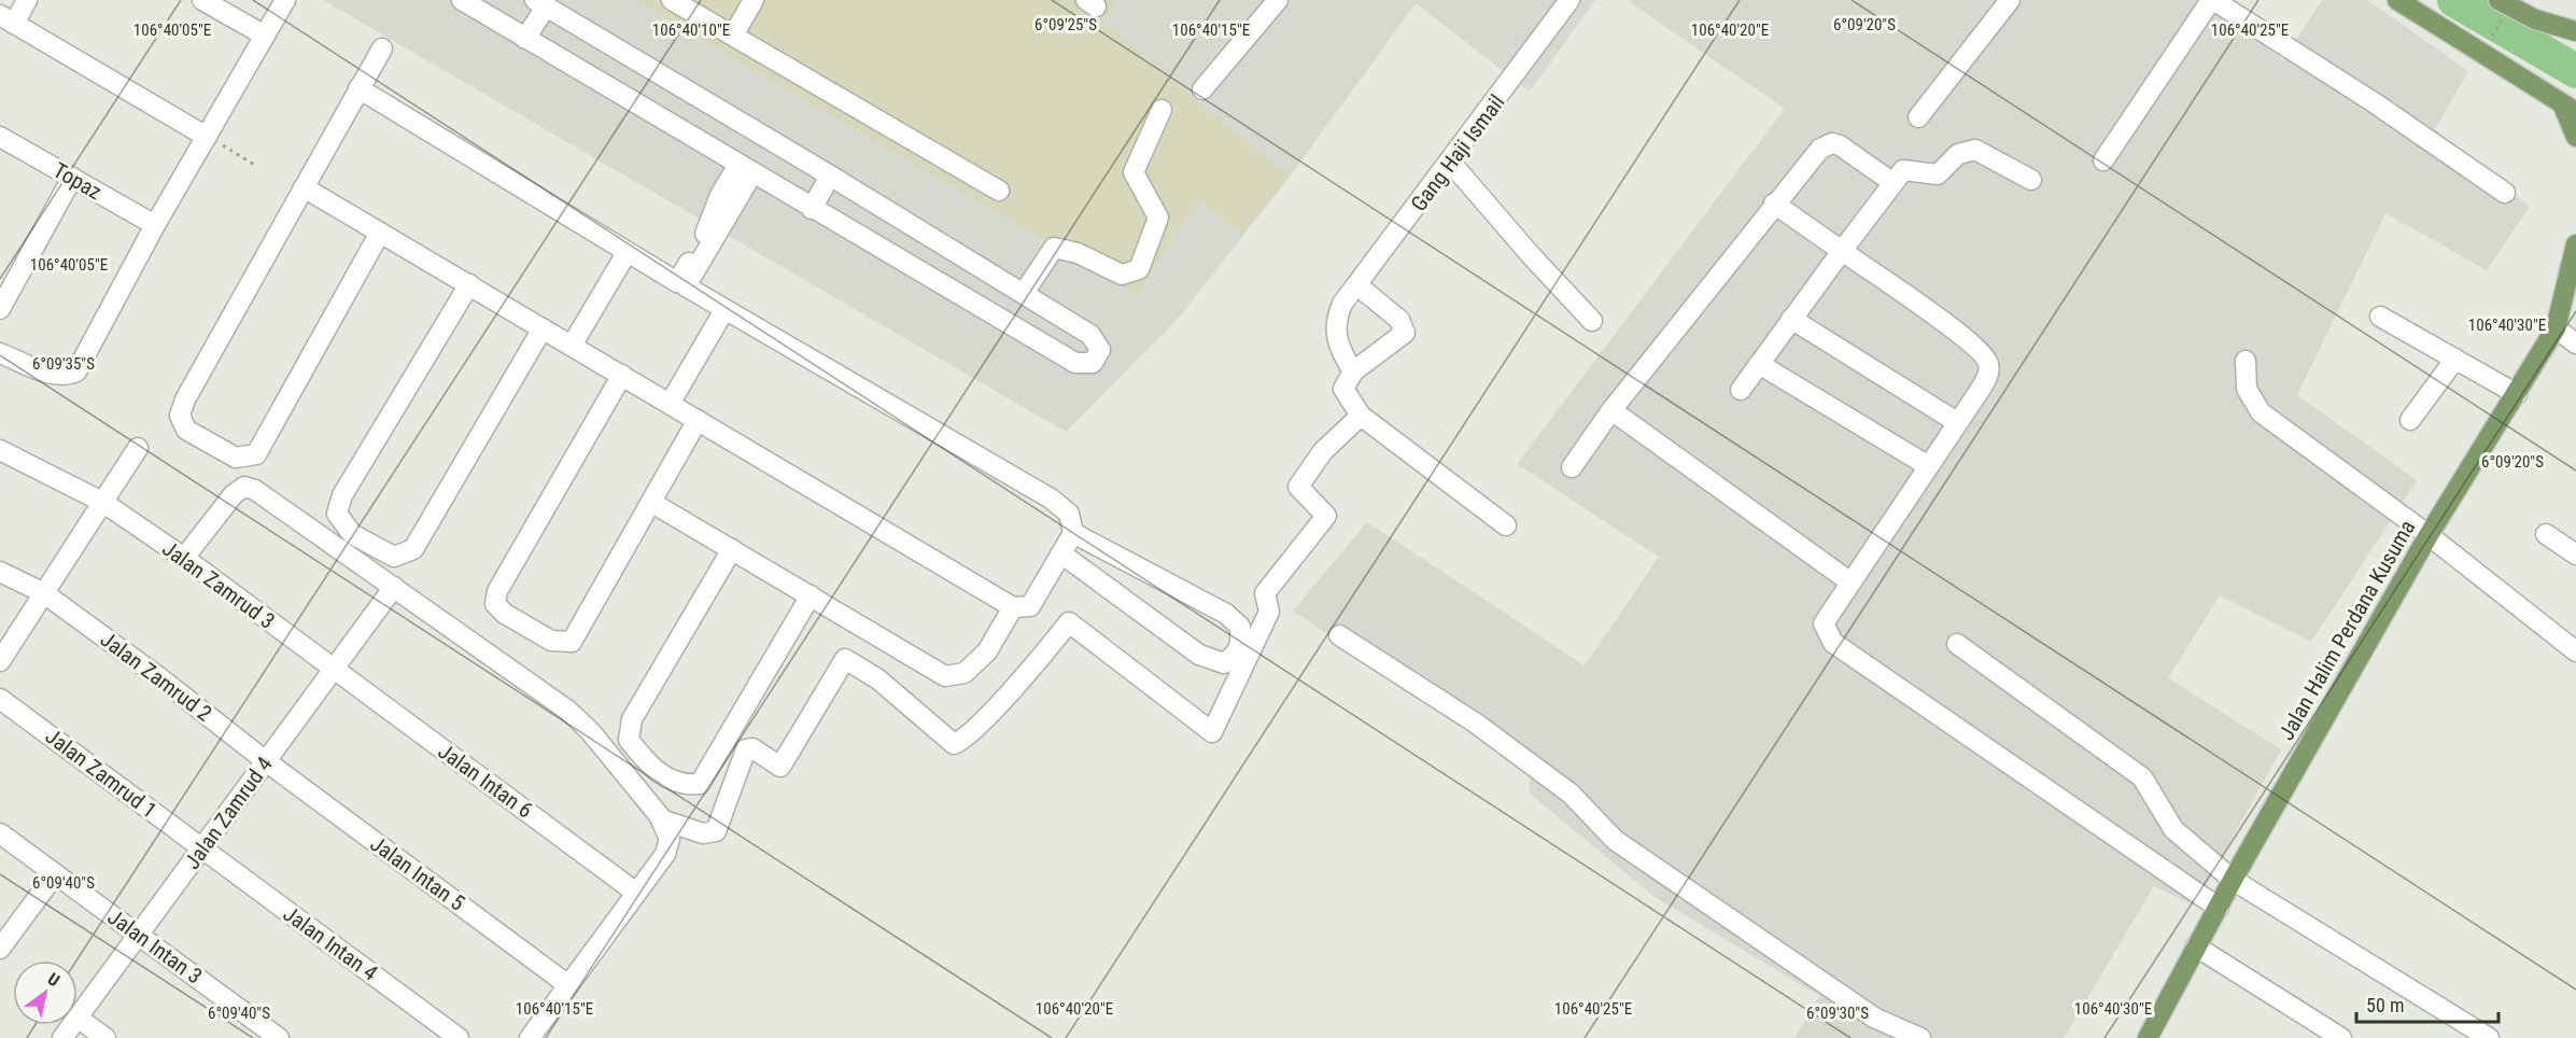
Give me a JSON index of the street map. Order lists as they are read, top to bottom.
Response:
{
  "streets": {
    "main road": ["Jalan Halim Perdana Kusuma"],
    "street": [
      "Gang Haji Ismail",
      "Topaz",
      "Jalan Zamrud 3",
      "Jalan Zamrud 2",
      "Jalan Zamrud 1",
      "Jalan Intan 6",
      "Jalan Zamrud 4",
      "Jalan Intan 5",
      "Jalan Intan 4",
      "Jalan Intan 3"
    ]
  },
  "crossings": [
    ["Jalan Zamrud 3", "Jalan Intan 6"],
    ["Jalan Zamrud 3", "Jalan Zamrud 4"],
    ["Jalan Zamrud 2", "Jalan Zamrud 4"],
    ["Jalan Zamrud 2", "Jalan Intan 5"],
    ["Jalan Zamrud 1", "Jalan Zamrud 4"],
    ["Jalan Zamrud 1", "Jalan Intan 4"],
    ["Jalan Intan 6", "Jalan Zamrud 4"],
    ["Jalan Zamrud 4", "Jalan Intan 5"],
    ["Jalan Zamrud 4", "Jalan Intan 4"],
    ["Jalan Zamrud 4", "Jalan Intan 3"]
  ],
  "scale_bar": "50 m",
  "north": "top right",
  "coordinates": [
    "6°09'20\"S",
    "6°09'25\"S",
    "106°40'05\"E",
    "106°40'10\"E",
    "106°40'15\"E",
    "106°40'20\"E",
    "106°40'25\"E",
    "106°40'30\"E",
    "6°09'35\"S",
    "6°09'40\"S",
    "6°09'30\"S"
  ]
}
